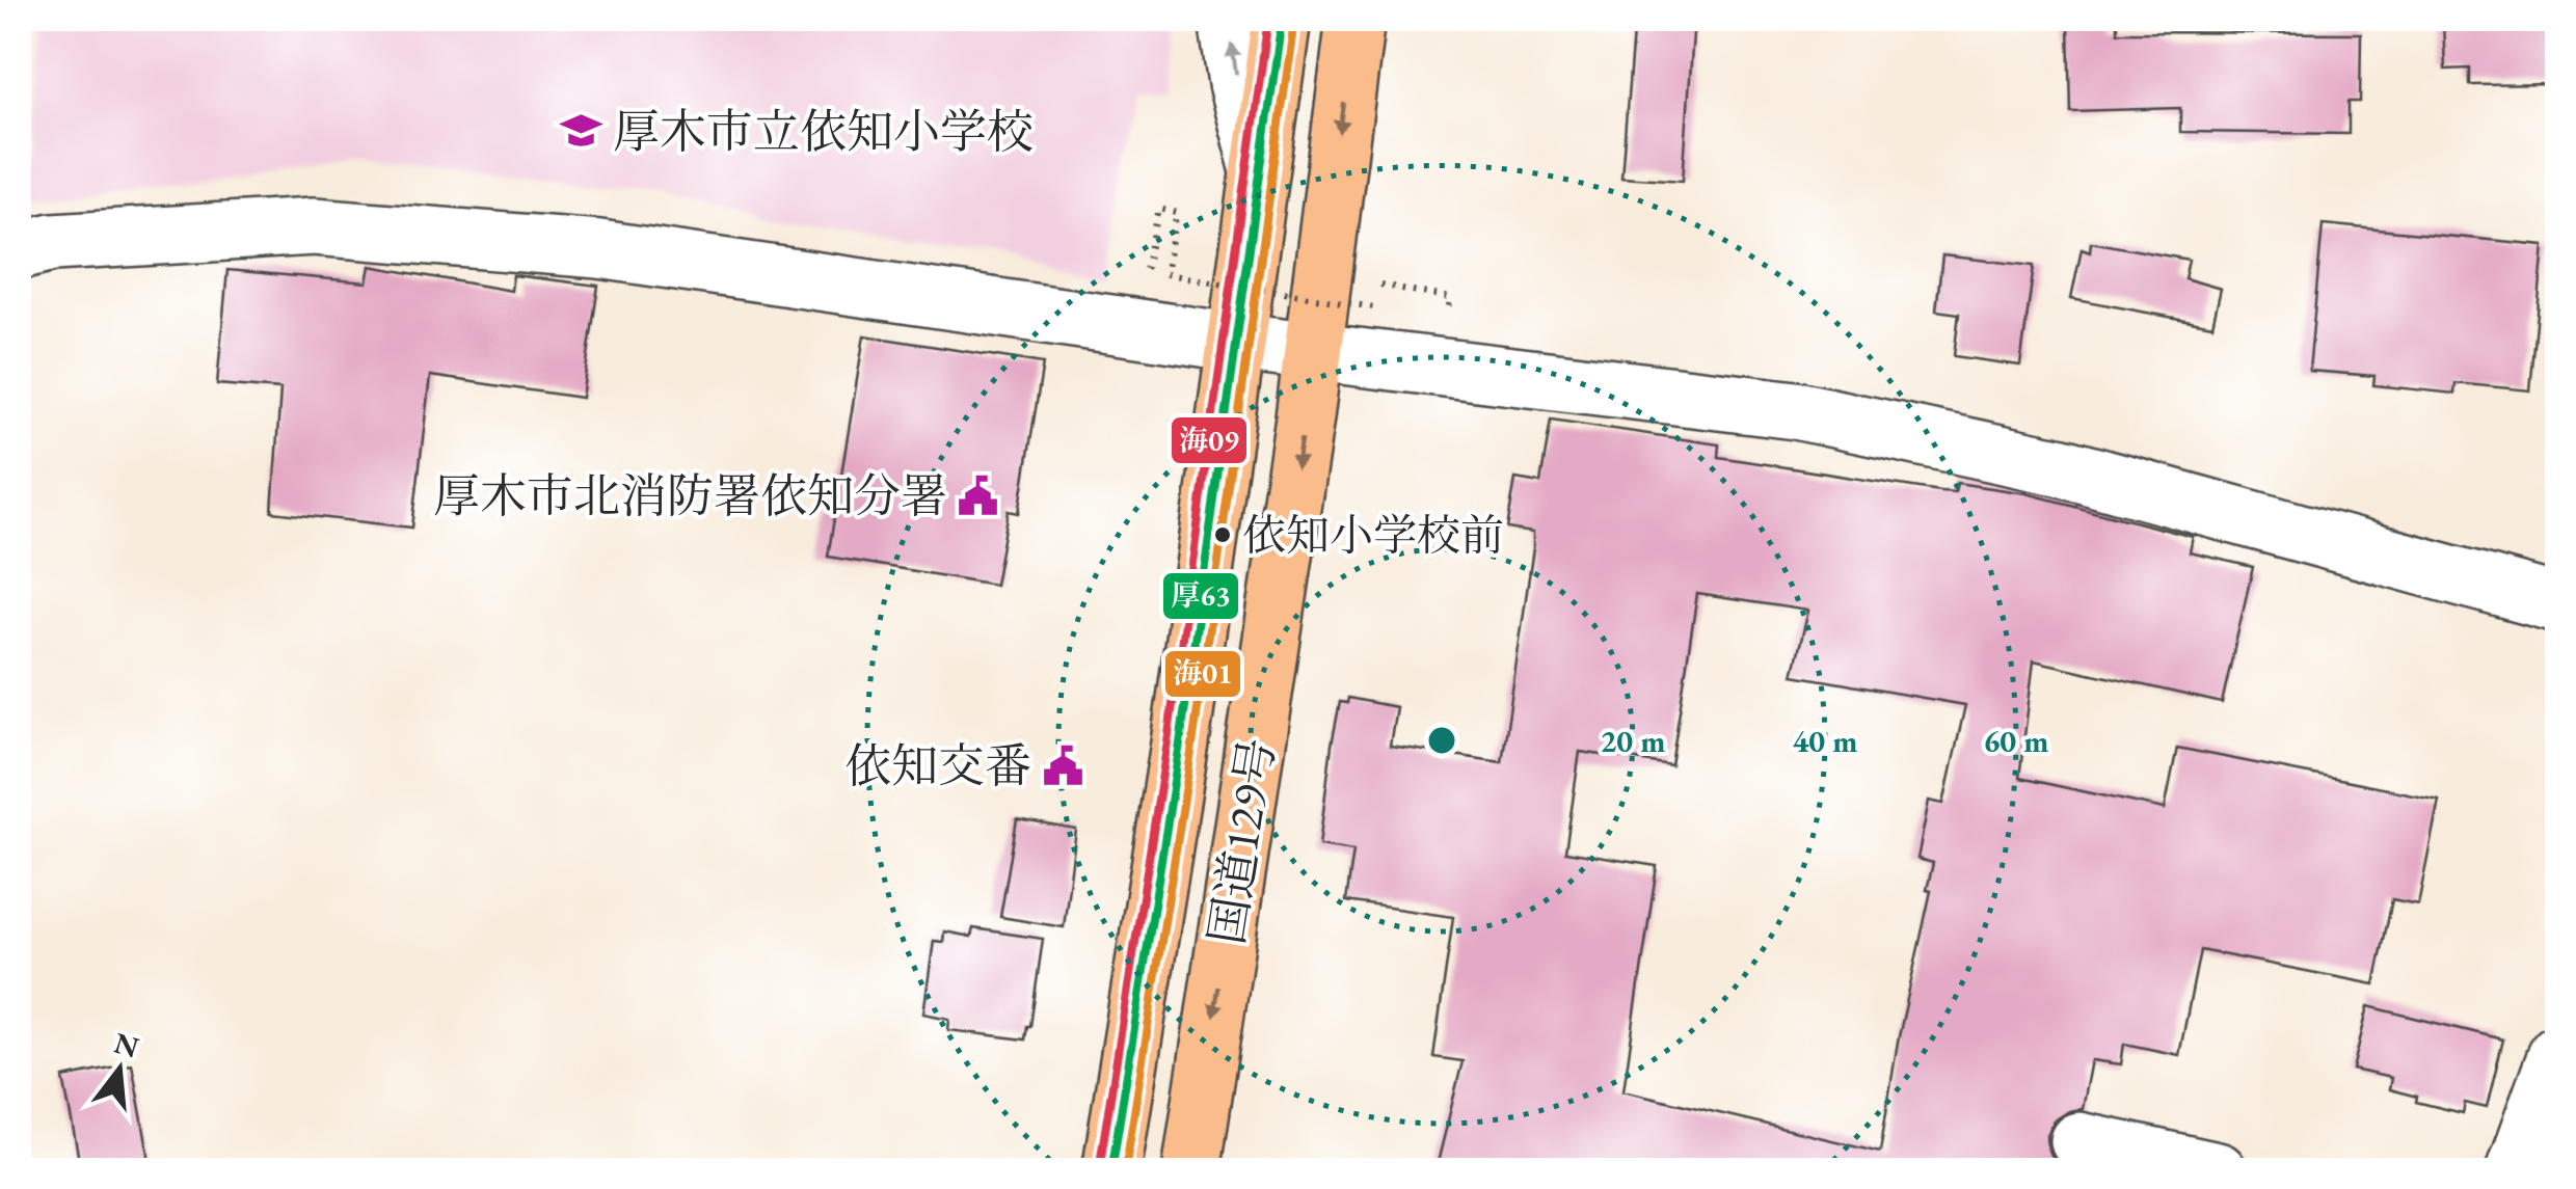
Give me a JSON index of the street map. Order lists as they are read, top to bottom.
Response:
{
  "streets": {
    "highway": ["国道129号"]
  },
  "places": {
    "school or university": ["厚木市立依知小学校"],
    "public building": ["厚木市北消防署依知分署", "依知交番"],
    "other": ["依知小学校前"]
  },
  "lines": ["transit line 厚63", "transit line 海09", "transit line 海01"],
  "north": "top",
  "rings": ["20 m", "40 m", "60 m"]
}
